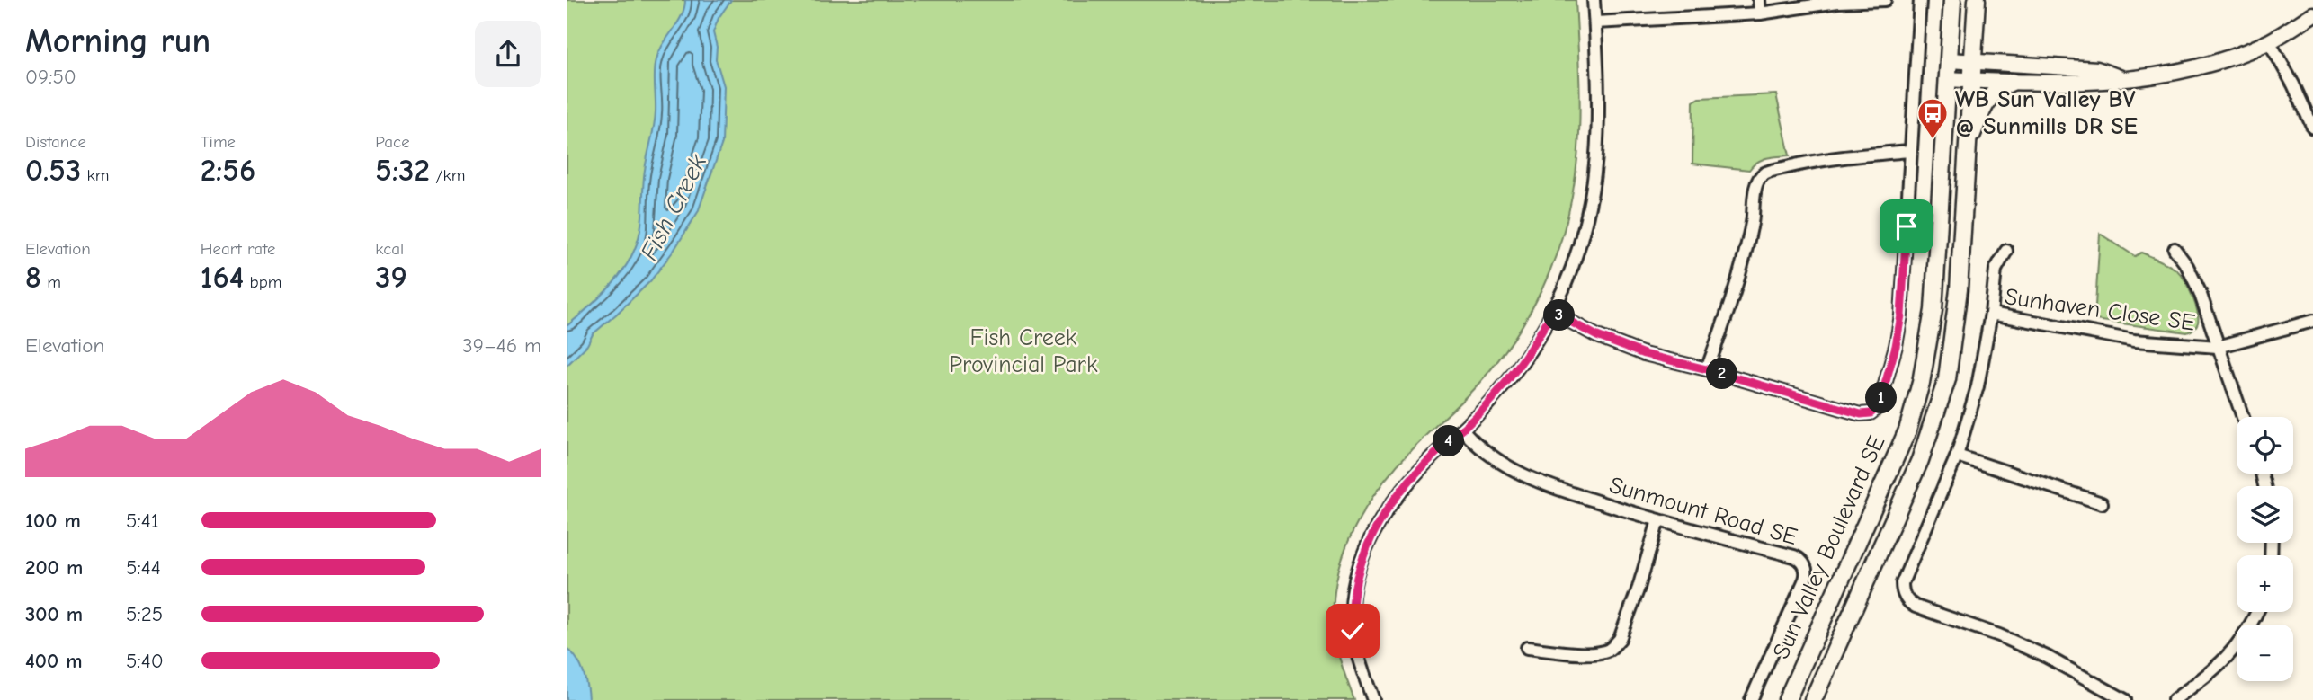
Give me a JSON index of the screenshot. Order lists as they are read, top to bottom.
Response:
{
  "streets": {
    "main road": ["Sun Valley Boulevard SE"],
    "street": ["Sunhaven Close SE", "Sunmount Road SE"]
  },
  "water": ["Fish Creek"],
  "parks": ["Fish Creek Provincial Park"],
  "places": {
    "bus stop": ["WB Sun Valley BV @ Sunmills DR SE"]
  },
  "page": {
    "heading": ["Morning run", "09:50"],
    "stats": [
      ["Distance", "0.53 km"],
      ["Time", "2:56"],
      ["Pace", "5:32 /km"],
      ["Elevation", "8 m"],
      ["Heart rate", "164 bpm"],
      ["kcal", "39"]
    ],
    "pins": [
      "3",
      "2",
      "1",
      "4"
    ],
    "chart": ["Elevation", "39–46 m"],
    "map_buttons": ["+", "−"],
    "list": [
      {
        "name": "100 m",
        "note": "5:41"
      },
      {
        "name": "200 m",
        "note": "5:44"
      },
      {
        "name": "300 m",
        "note": "5:25"
      },
      {
        "name": "400 m",
        "note": "5:40"
      }
    ]
  }
}
